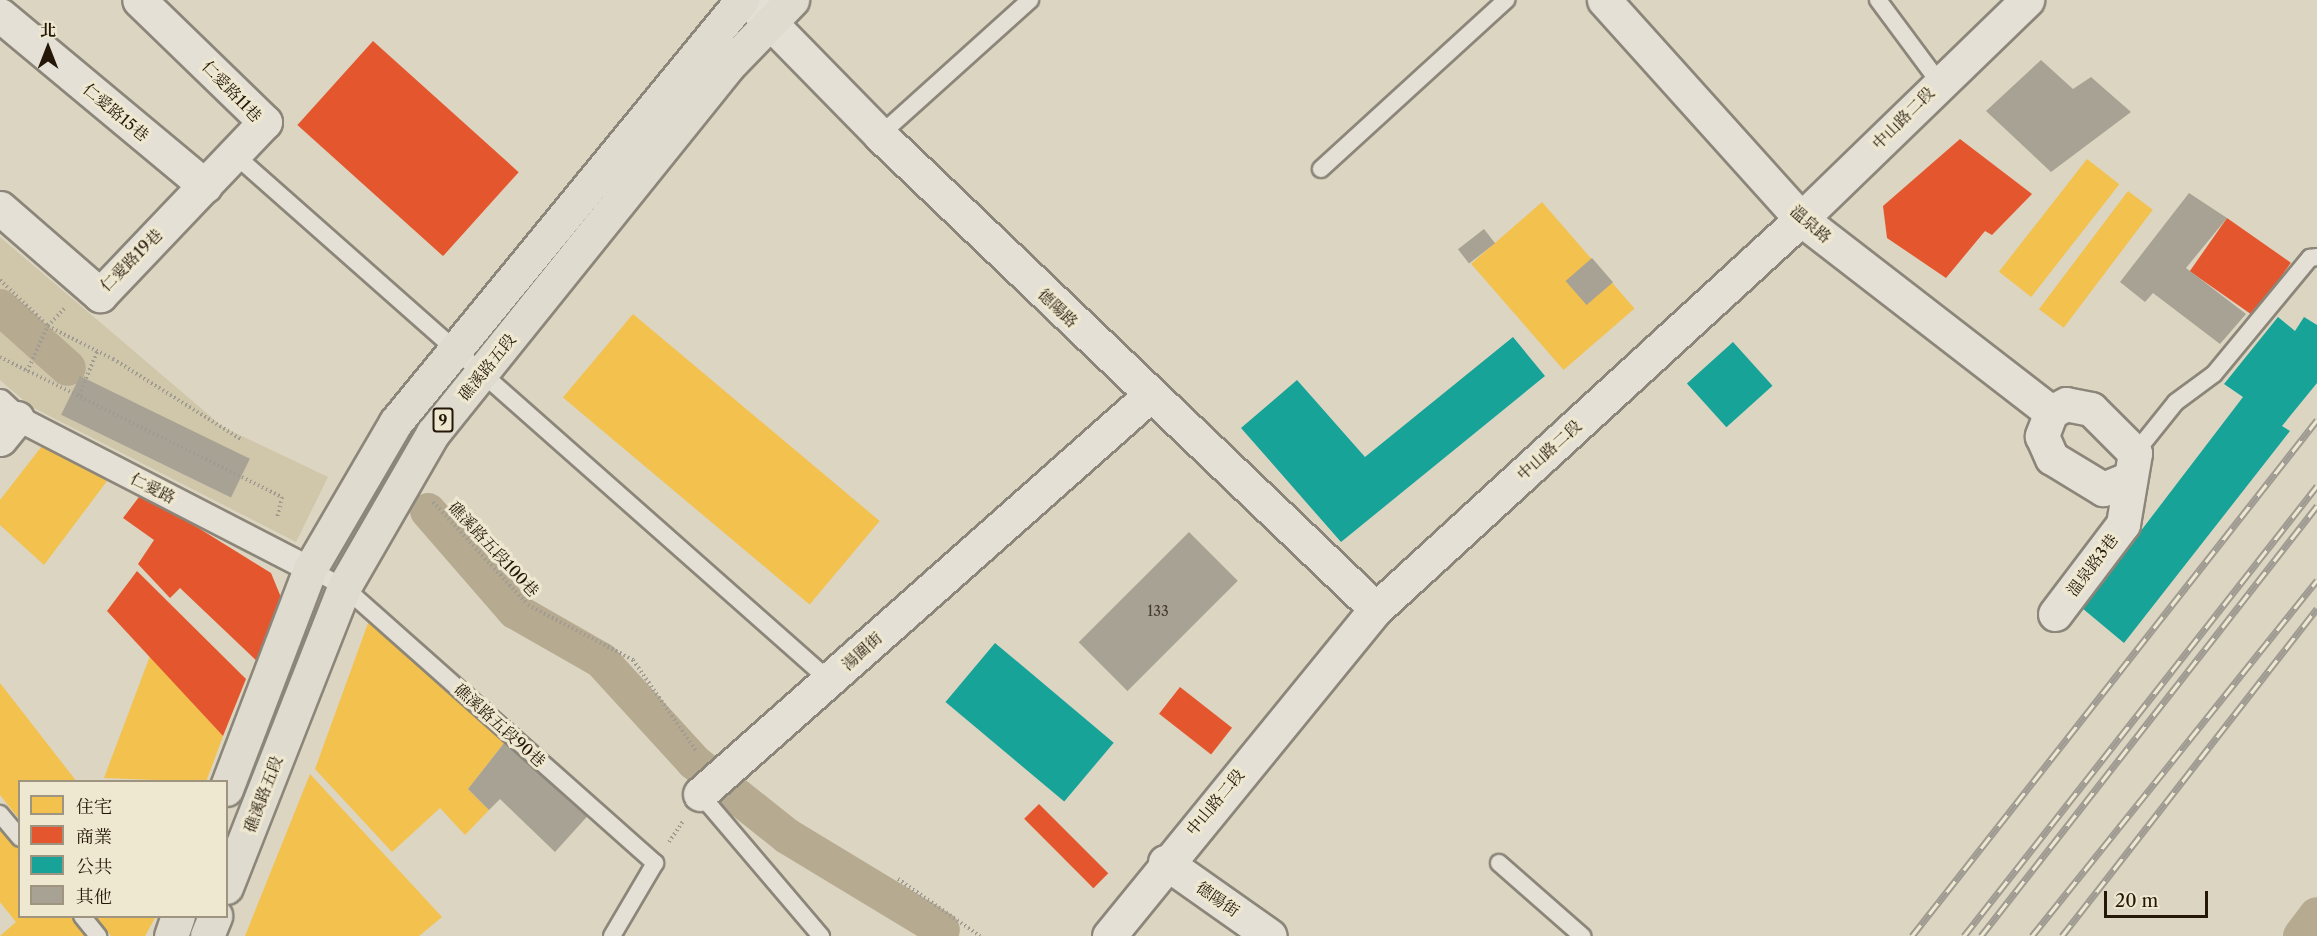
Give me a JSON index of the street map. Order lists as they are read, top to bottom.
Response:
{
  "streets": {
    "main road": ["礁溪路五段", "9"],
    "street": [
      "仁愛路11巷",
      "仁愛路15巷",
      "中山路二段",
      "溫泉路",
      "仁愛路19巷",
      "德陽路",
      "仁愛路",
      "溫泉路3巷",
      "湯圍街",
      "德陽街"
    ],
    "lane": ["礁溪路五段90巷"],
    "path": ["礁溪路五段100巷"]
  },
  "crossings": [
    ["仁愛路11巷", "仁愛路15巷"],
    ["仁愛路11巷", "仁愛路19巷"],
    ["仁愛路15巷", "仁愛路19巷"],
    ["中山路二段", "溫泉路"],
    ["中山路二段", "德陽路"],
    ["中山路二段", "德陽街"],
    ["德陽路", "礁溪路五段"],
    ["德陽路", "湯圍街"],
    ["礁溪路五段", "礁溪路五段100巷"],
    ["礁溪路五段", "礁溪路五段90巷"],
    ["9", "仁愛路"],
    ["9", "礁溪路五段90巷"],
    ["仁愛路", "礁溪路五段90巷"],
    ["礁溪路五段100巷", "湯圍街"]
  ],
  "house_numbers": ["133"],
  "legend": [
    "住宅",
    "商業",
    "公共",
    "其他"
  ],
  "scale_bar": "20 m",
  "north": "top"
}
